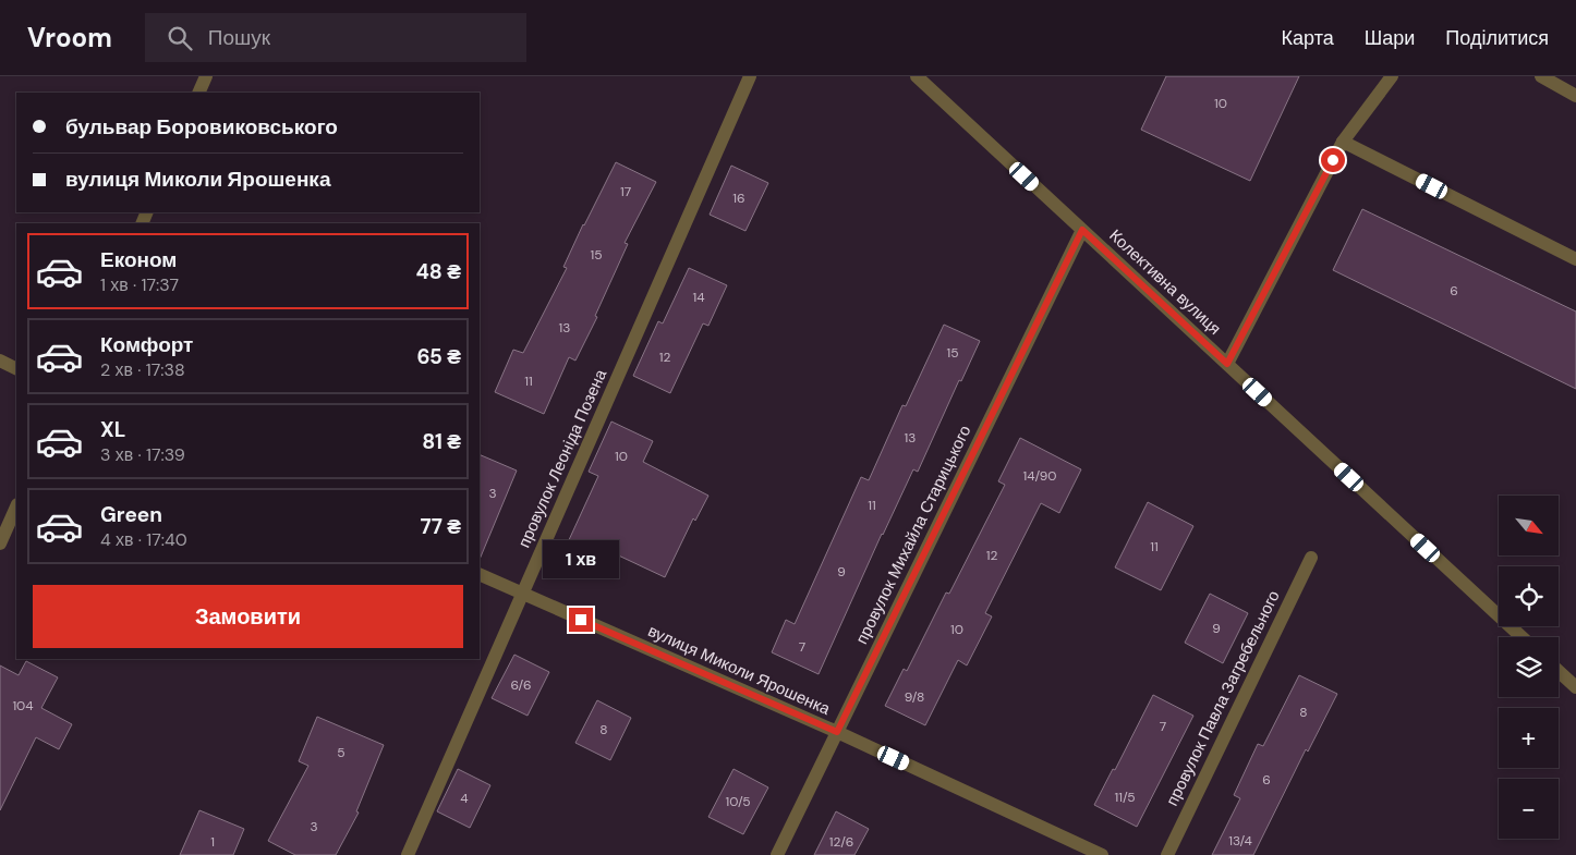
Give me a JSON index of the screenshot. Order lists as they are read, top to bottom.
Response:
{
  "streets": {
    "street": [
      "Колективна вулиця",
      "провулок Леоніда Позена",
      "провулок Михайла Старицького",
      "вулиця Миколи Ярошенка",
      "провулок Павла Загребельного"
    ]
  },
  "crossings": [
    ["Колективна вулиця", "провулок Михайла Старицького"],
    ["провулок Леоніда Позена", "вулиця Миколи Ярошенка"],
    ["провулок Михайла Старицького", "вулиця Миколи Ярошенка"]
  ],
  "house_numbers": [
    "10",
    "17",
    "16",
    "15",
    "6",
    "14",
    "13",
    "15",
    "12",
    "11",
    "13",
    "10",
    "14/90",
    "3",
    "11",
    "11",
    "12",
    "9",
    "9",
    "10",
    "7",
    "6/6",
    "9/8",
    "104",
    "8",
    "7",
    "8",
    "5",
    "6",
    "11/5",
    "4",
    "10/5",
    "3",
    "13/4",
    "1",
    "12/6"
  ],
  "north": "bottom right",
  "page": {
    "header": "Vroom",
    "search": "Пошук",
    "nav": ["Карта", "Шари", "Поділитися"],
    "banner": ["бульвар Боровиковського", "вулиця Миколи Ярошенка"],
    "list": [
      {
        "name": "Економ",
        "note": "1 хв · 17:37",
        "value": "48 ₴"
      },
      {
        "name": "Комфорт",
        "note": "2 хв · 17:38",
        "value": "65 ₴"
      },
      {
        "name": "XL",
        "note": "3 хв · 17:39",
        "value": "81 ₴"
      },
      {
        "name": "Green",
        "note": "4 хв · 17:40",
        "value": "77 ₴"
      }
    ],
    "map_buttons": ["+", "−"],
    "bubble": "1 хв",
    "buttons": "Замовити"
  }
}
